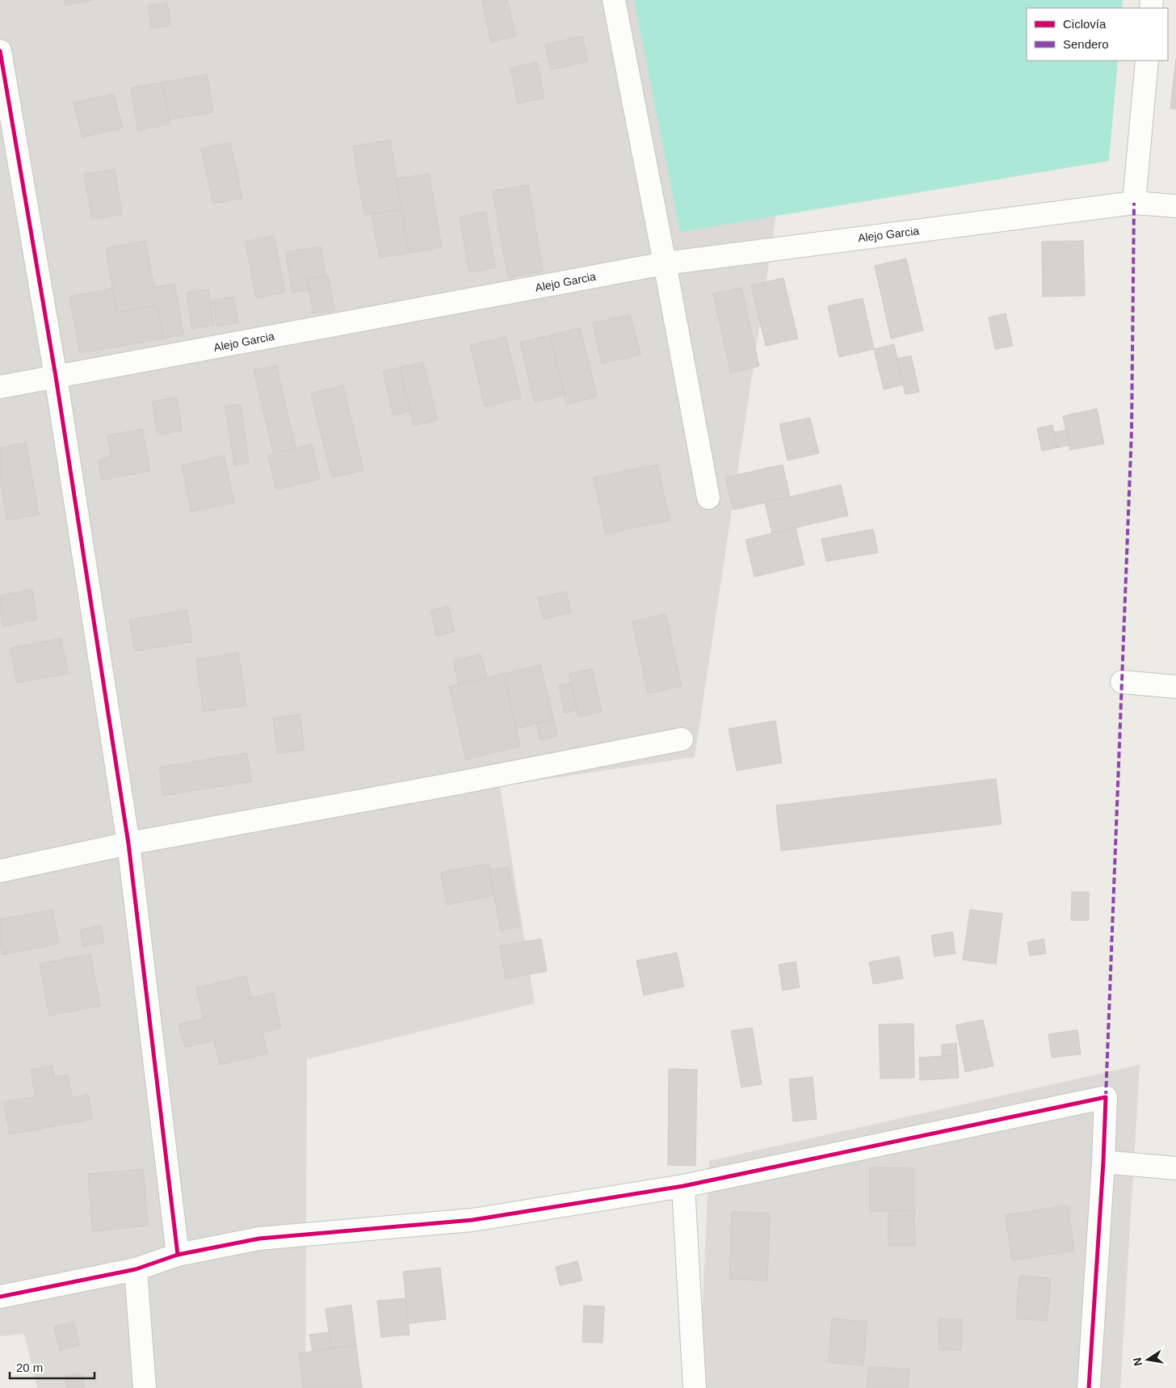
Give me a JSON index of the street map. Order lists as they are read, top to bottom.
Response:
{
  "streets": {
    "street": ["Alejo Garcia"]
  },
  "legend": ["Ciclovía", "Sendero"],
  "scale_bar": "20 m",
  "north": "left"
}
